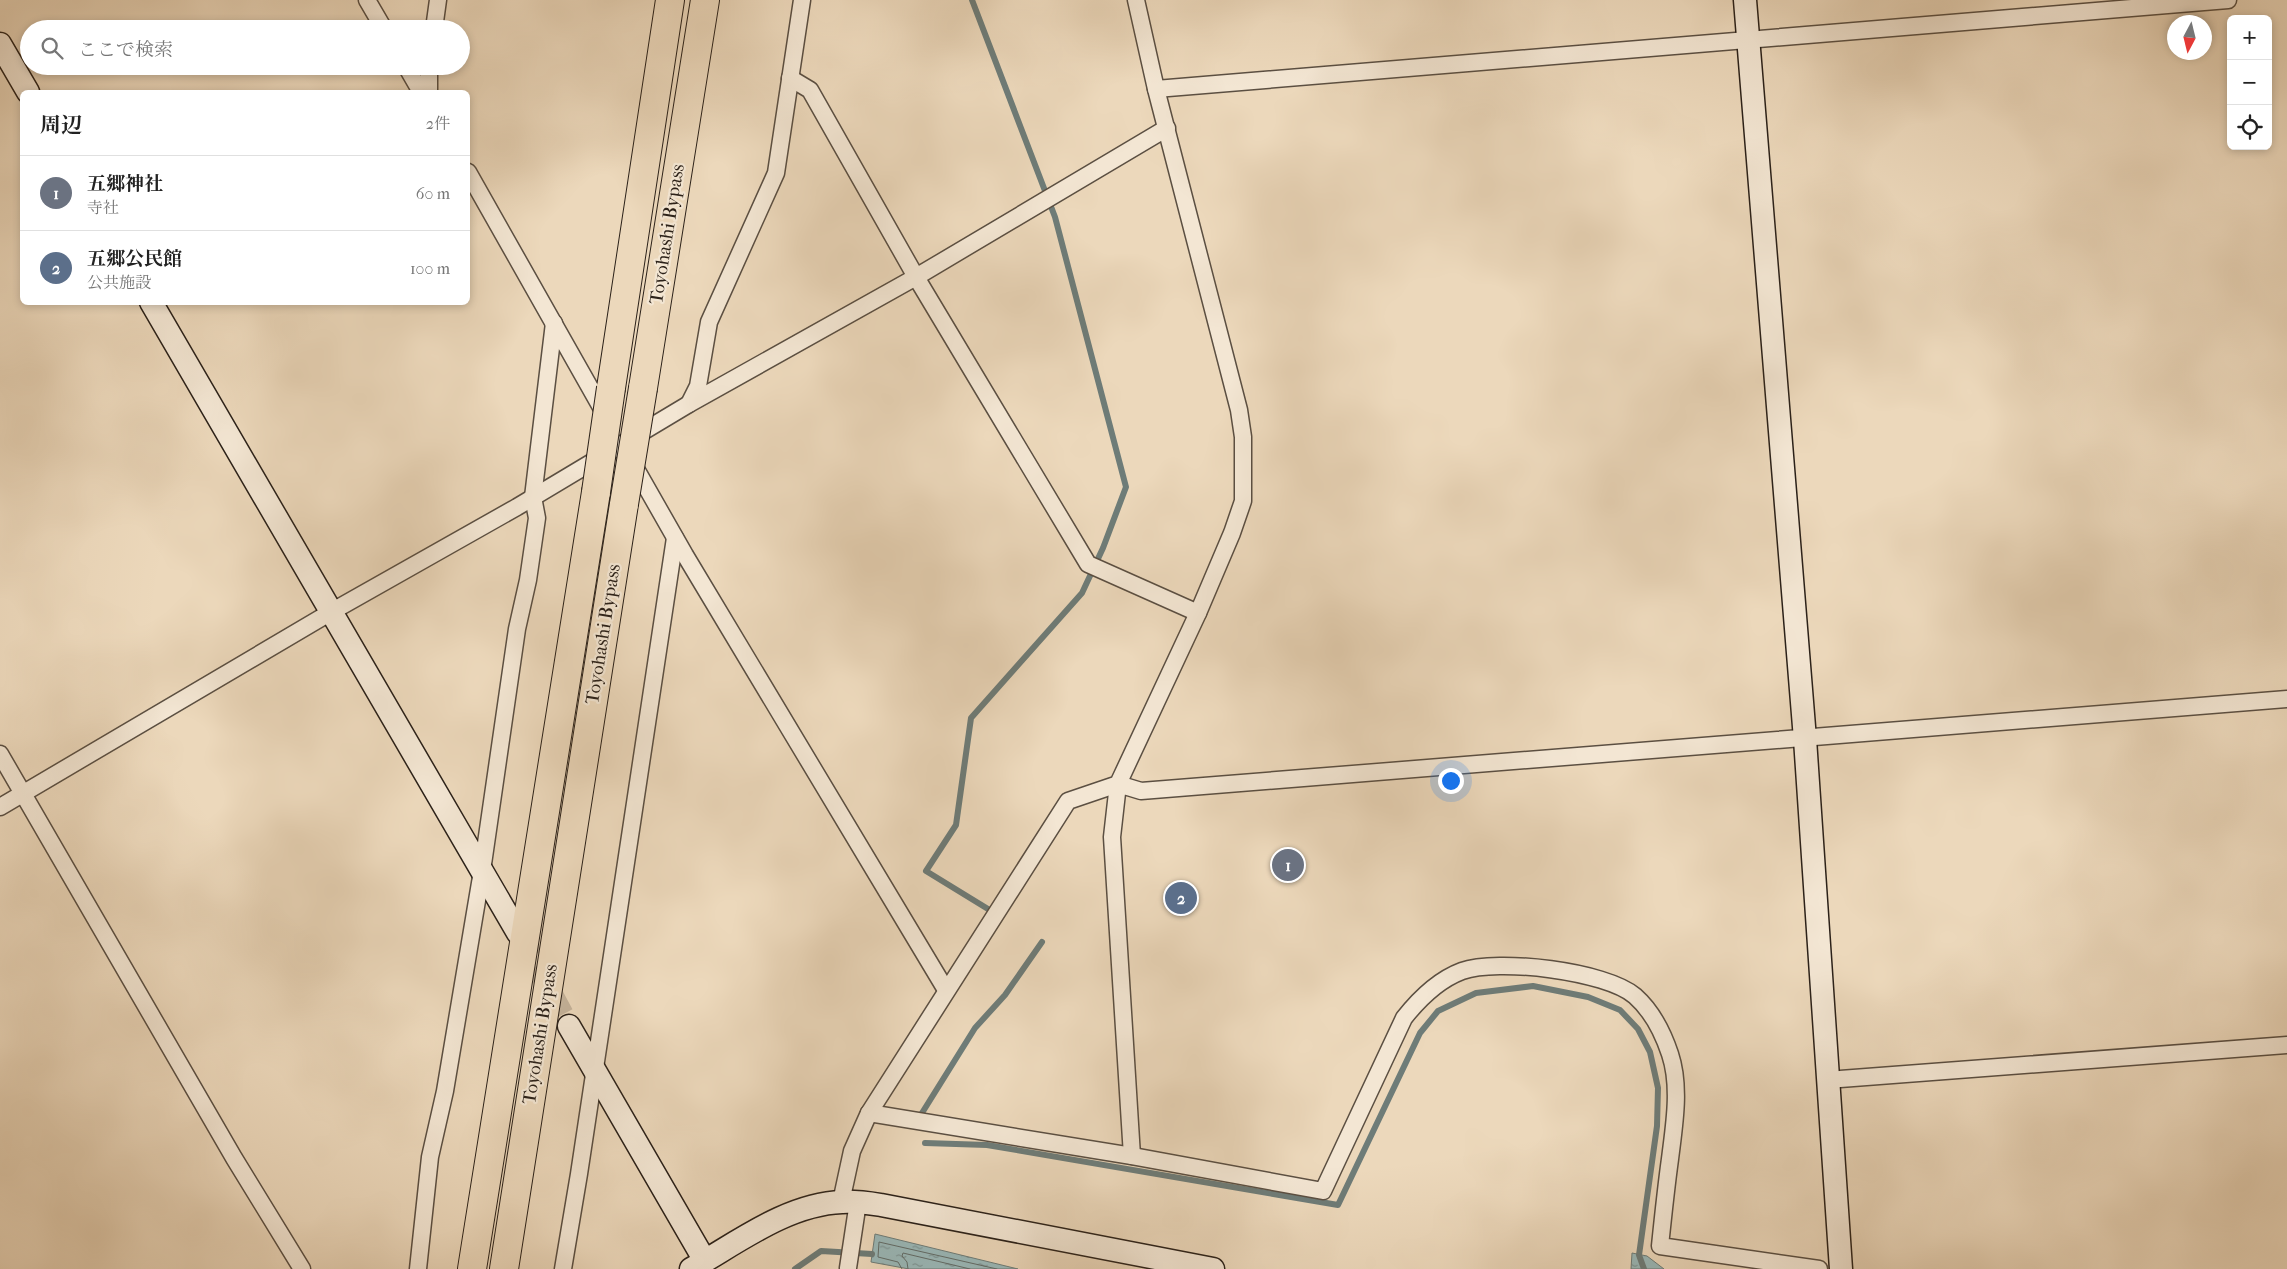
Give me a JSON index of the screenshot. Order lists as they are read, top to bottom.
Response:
{
  "streets": {
    "highway": ["Toyohashi Bypass"]
  },
  "north": "bottom",
  "page": {
    "map_buttons": ["+", "−"],
    "search": "ここで検索",
    "heading": ["周辺", "2件"],
    "list": [
      {
        "mark": "1",
        "name": "五郷神社",
        "note": "寺社",
        "value": "60 m"
      },
      {
        "mark": "2",
        "name": "五郷公民館",
        "note": "公共施設",
        "value": "100 m"
      }
    ],
    "pins": ["1", "2"]
  }
}
